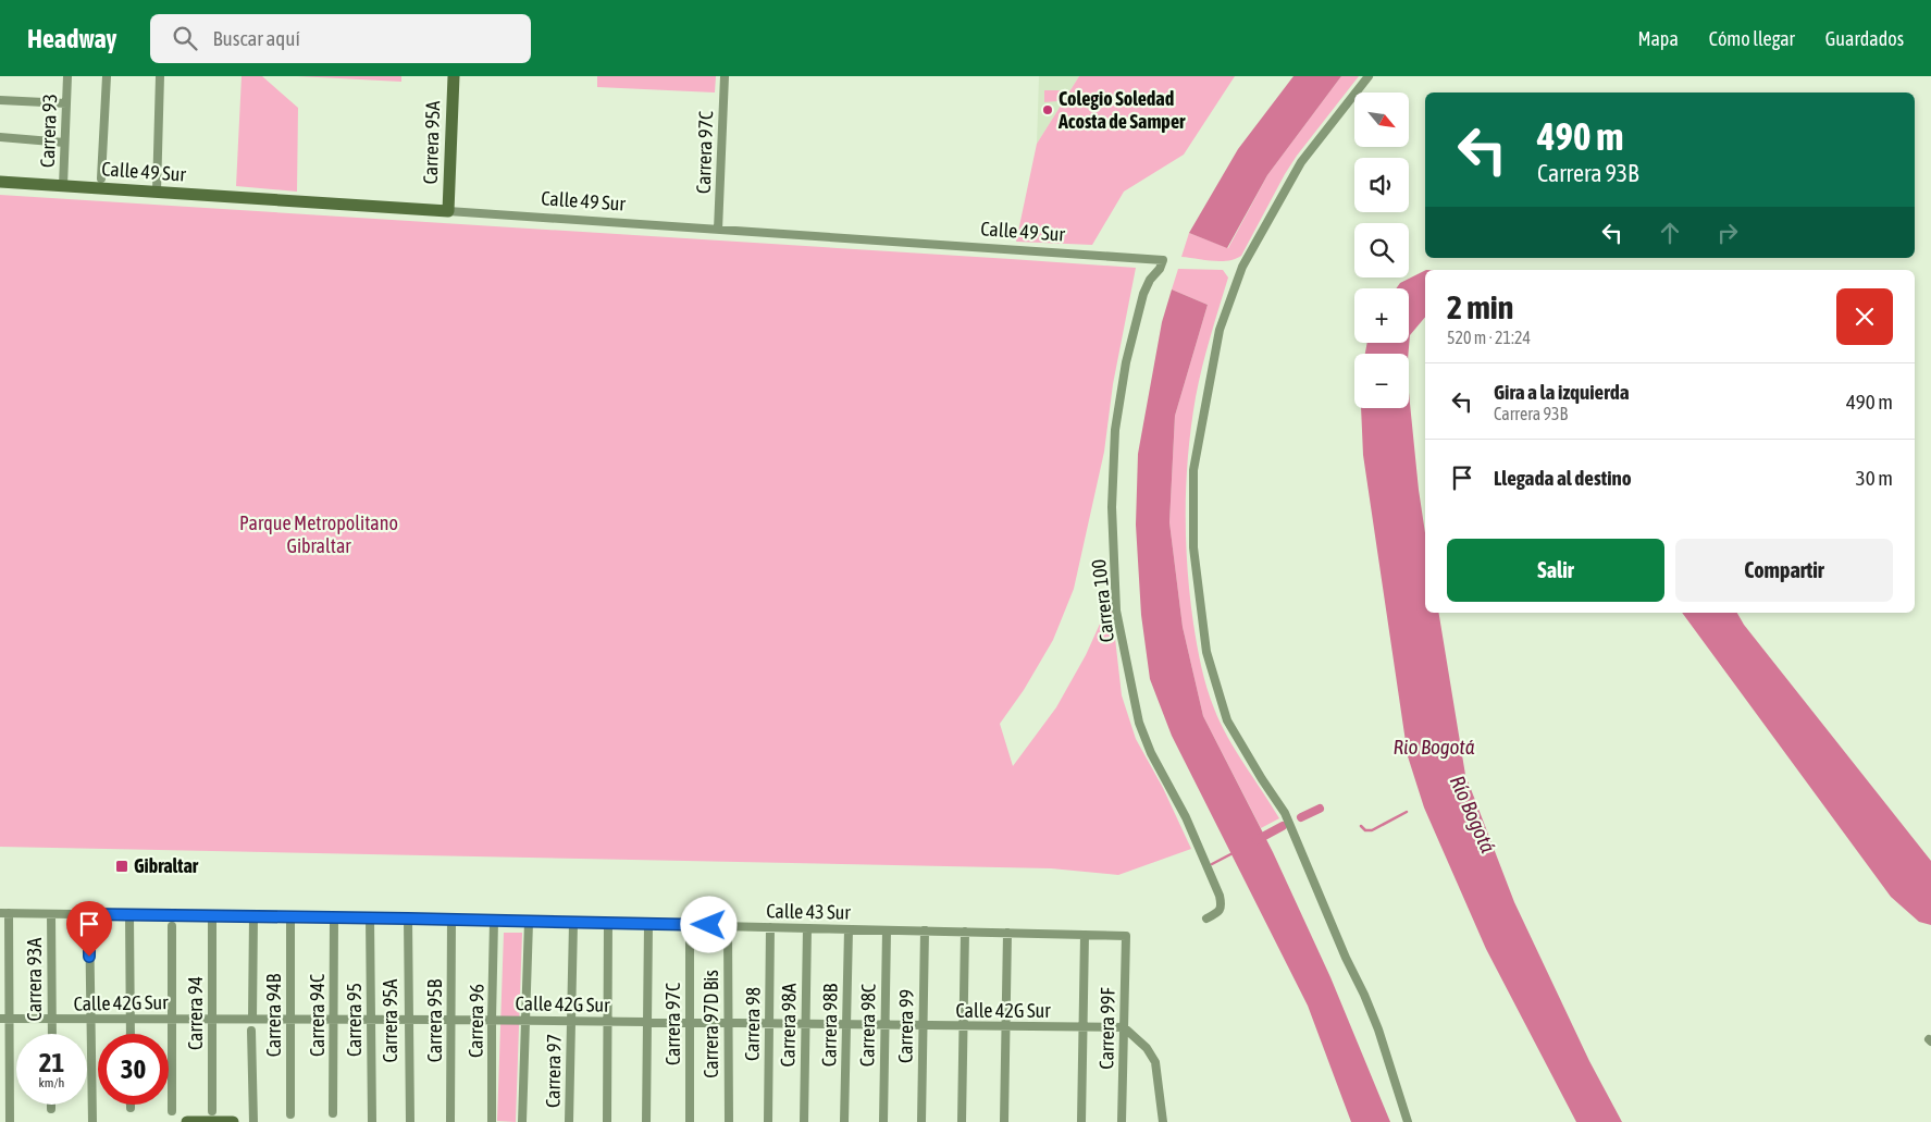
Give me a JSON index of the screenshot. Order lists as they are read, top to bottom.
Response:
{
  "streets": {
    "street": [
      "Carrera 93",
      "Carrera 95A",
      "Carrera 97C",
      "Calle 49 Sur",
      "Carrera 100",
      "Calle 43 Sur",
      "Carrera 93A",
      "Calle 42G Sur",
      "Carrera 94",
      "Carrera 94B",
      "Carrera 94C",
      "Carrera 95",
      "Carrera 95B",
      "Carrera 96",
      "Carrera 97D Bis",
      "Carrera 98",
      "Carrera 98A",
      "Carrera 98B",
      "Carrera 98C",
      "Carrera 99",
      "Carrera 99F",
      "Carrera 97"
    ]
  },
  "crossings": [
    ["Carrera 93", "Calle 49 Sur"],
    ["Carrera 95A", "Calle 49 Sur"],
    ["Carrera 95A", "Calle 43 Sur"],
    ["Carrera 95A", "Calle 42G Sur"],
    ["Carrera 97C", "Calle 49 Sur"],
    ["Carrera 97C", "Calle 43 Sur"],
    ["Carrera 97C", "Calle 42G Sur"],
    ["Calle 49 Sur", "Carrera 100"],
    ["Calle 43 Sur", "Carrera 93A"],
    ["Calle 43 Sur", "Carrera 94"],
    ["Calle 43 Sur", "Carrera 94B"],
    ["Calle 43 Sur", "Carrera 94C"],
    ["Calle 43 Sur", "Carrera 95"],
    ["Calle 43 Sur", "Carrera 95B"],
    ["Calle 43 Sur", "Carrera 96"],
    ["Calle 43 Sur", "Carrera 97D Bis"],
    ["Calle 43 Sur", "Carrera 98"],
    ["Calle 43 Sur", "Carrera 98A"],
    ["Calle 43 Sur", "Carrera 98B"],
    ["Calle 43 Sur", "Carrera 98C"],
    ["Calle 43 Sur", "Carrera 99"],
    ["Calle 43 Sur", "Carrera 99F"],
    ["Calle 43 Sur", "Carrera 97"],
    ["Carrera 93A", "Calle 42G Sur"],
    ["Calle 42G Sur", "Carrera 94"],
    ["Calle 42G Sur", "Carrera 94B"],
    ["Calle 42G Sur", "Carrera 94C"],
    ["Calle 42G Sur", "Carrera 95"],
    ["Calle 42G Sur", "Carrera 95B"],
    ["Calle 42G Sur", "Carrera 96"],
    ["Calle 42G Sur", "Carrera 97D Bis"],
    ["Calle 42G Sur", "Carrera 98"],
    ["Calle 42G Sur", "Carrera 98A"],
    ["Calle 42G Sur", "Carrera 98B"],
    ["Calle 42G Sur", "Carrera 98C"],
    ["Calle 42G Sur", "Carrera 99"],
    ["Calle 42G Sur", "Carrera 99F"],
    ["Calle 42G Sur", "Carrera 97"]
  ],
  "water": ["Rio Bogotá", "Río Bogotá"],
  "parks": ["Parque Metropolitano Gibraltar"],
  "places": {
    "other": ["Colegio Soledad Acosta de Samper"],
    "transit": ["Gibraltar"]
  },
  "north": "bottom right",
  "page": {
    "header": "Headway",
    "search": "Buscar aquí",
    "nav": ["Mapa", "Cómo llegar", "Guardados"],
    "map_buttons": ["+", "−"],
    "turn": ["490 m", "Carrera 93B"],
    "heading": ["2 min", "520 m · 21:24"],
    "list": [
      {
        "name": "Gira a la izquierda",
        "note": "Carrera 93B",
        "value": "490 m"
      },
      {
        "name": "Llegada al destino",
        "value": "30 m"
      }
    ],
    "buttons": ["Salir", "Compartir"],
    "speed": "21 km/h",
    "limit": "30"
  }
}
